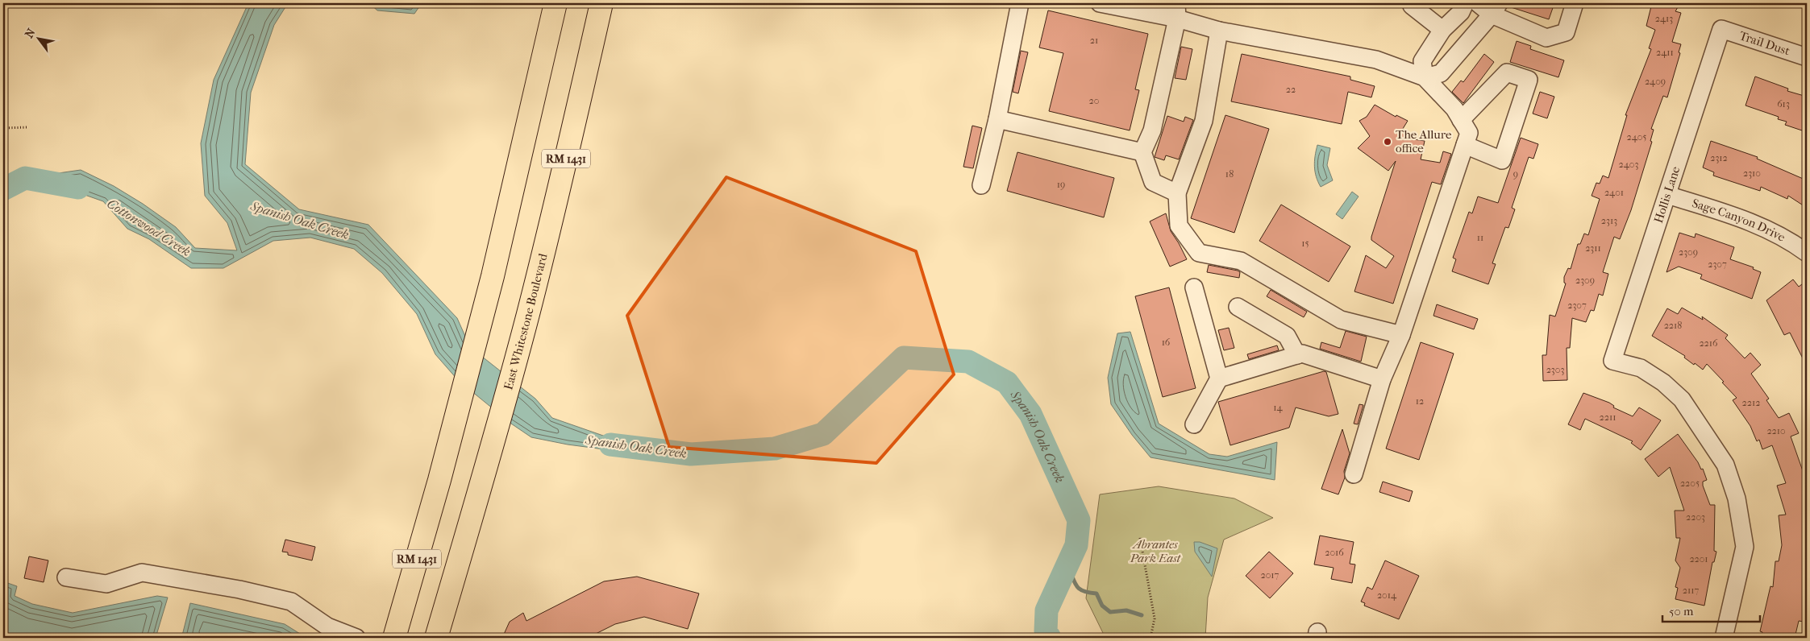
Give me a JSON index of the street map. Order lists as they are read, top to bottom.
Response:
{
  "streets": {
    "main road": ["RM 1431", "East Whitestone Boulevard"],
    "street": ["Trail Dust", "Hollis Lane", "Sage Canyon Drive"]
  },
  "crossings": [
    ["Trail Dust", "Hollis Lane"],
    ["Hollis Lane", "Sage Canyon Drive"]
  ],
  "water": ["Spanish Oak Creek", "Cottonwood Creek"],
  "parks": ["Abrantes Park East"],
  "places": ["The Allure office"],
  "house_numbers": [
    "2413",
    "21",
    "2411",
    "2409",
    "22",
    "20",
    "613",
    "2405",
    "2312",
    "2403",
    "2310",
    "18",
    "9",
    "19",
    "2401",
    "2313",
    "11",
    "15",
    "2311",
    "2309",
    "2307",
    "2309",
    "2307",
    "2218",
    "16",
    "2216",
    "2303",
    "12",
    "2212",
    "14",
    "2211",
    "2210",
    "2205",
    "2203",
    "2016",
    "2201",
    "2017",
    "2117",
    "2014"
  ],
  "scale_bar": "50 m",
  "north": "top left"
}
